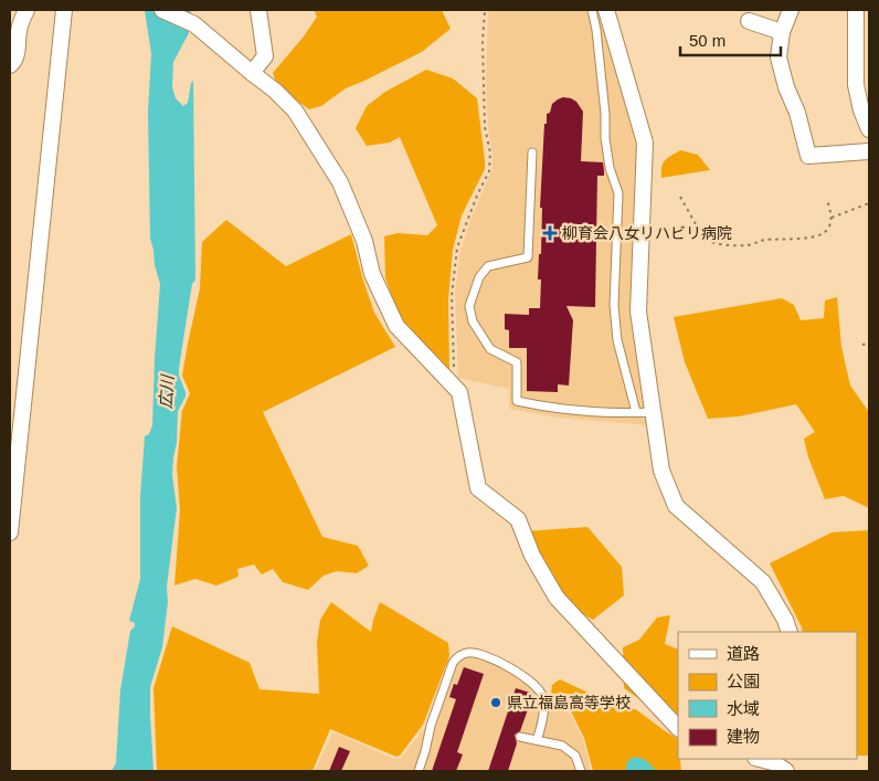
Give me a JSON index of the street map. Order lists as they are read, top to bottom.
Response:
{
  "water": ["広川"],
  "places": {
    "health": ["柳育会八女リハビリ病院"],
    "other": ["県立福島高等学校"]
  },
  "legend": [
    "道路",
    "公園",
    "水域",
    "建物"
  ],
  "scale_bar": "50 m"
}
